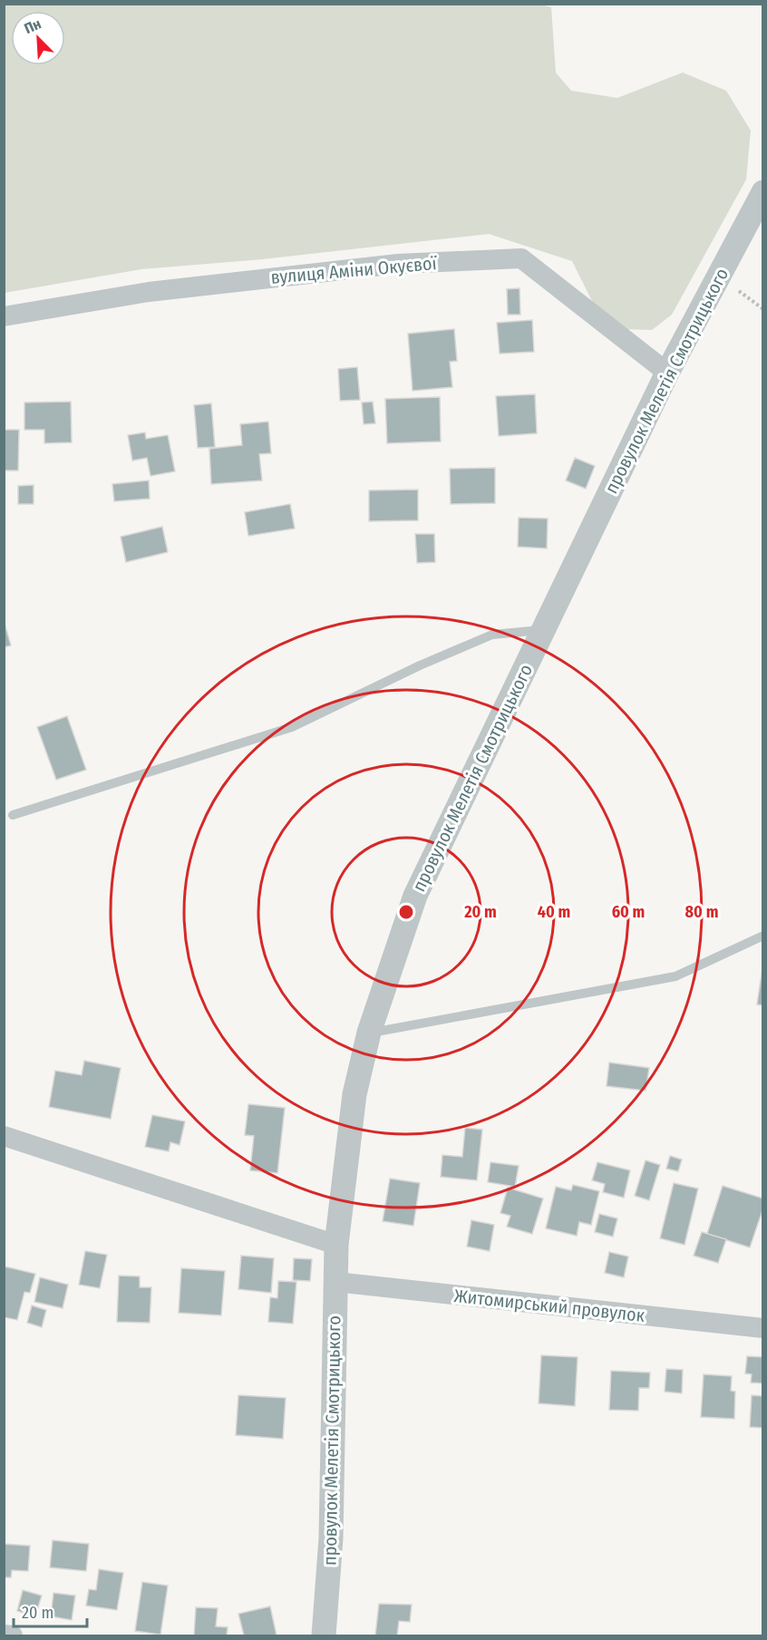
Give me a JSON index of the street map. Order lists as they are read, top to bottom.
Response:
{
  "streets": {
    "street": ["вулиця Аміни Окуєвої", "провулок Мелетія Смотрицького", "Житомирський провулок"]
  },
  "crossings": [
    ["вулиця Аміни Окуєвої", "провулок Мелетія Смотрицького"],
    ["провулок Мелетія Смотрицького", "Житомирський провулок"]
  ],
  "scale_bar": "20 m",
  "north": "top left",
  "rings": [
    "20 m",
    "40 m",
    "60 m",
    "80 m"
  ]
}
